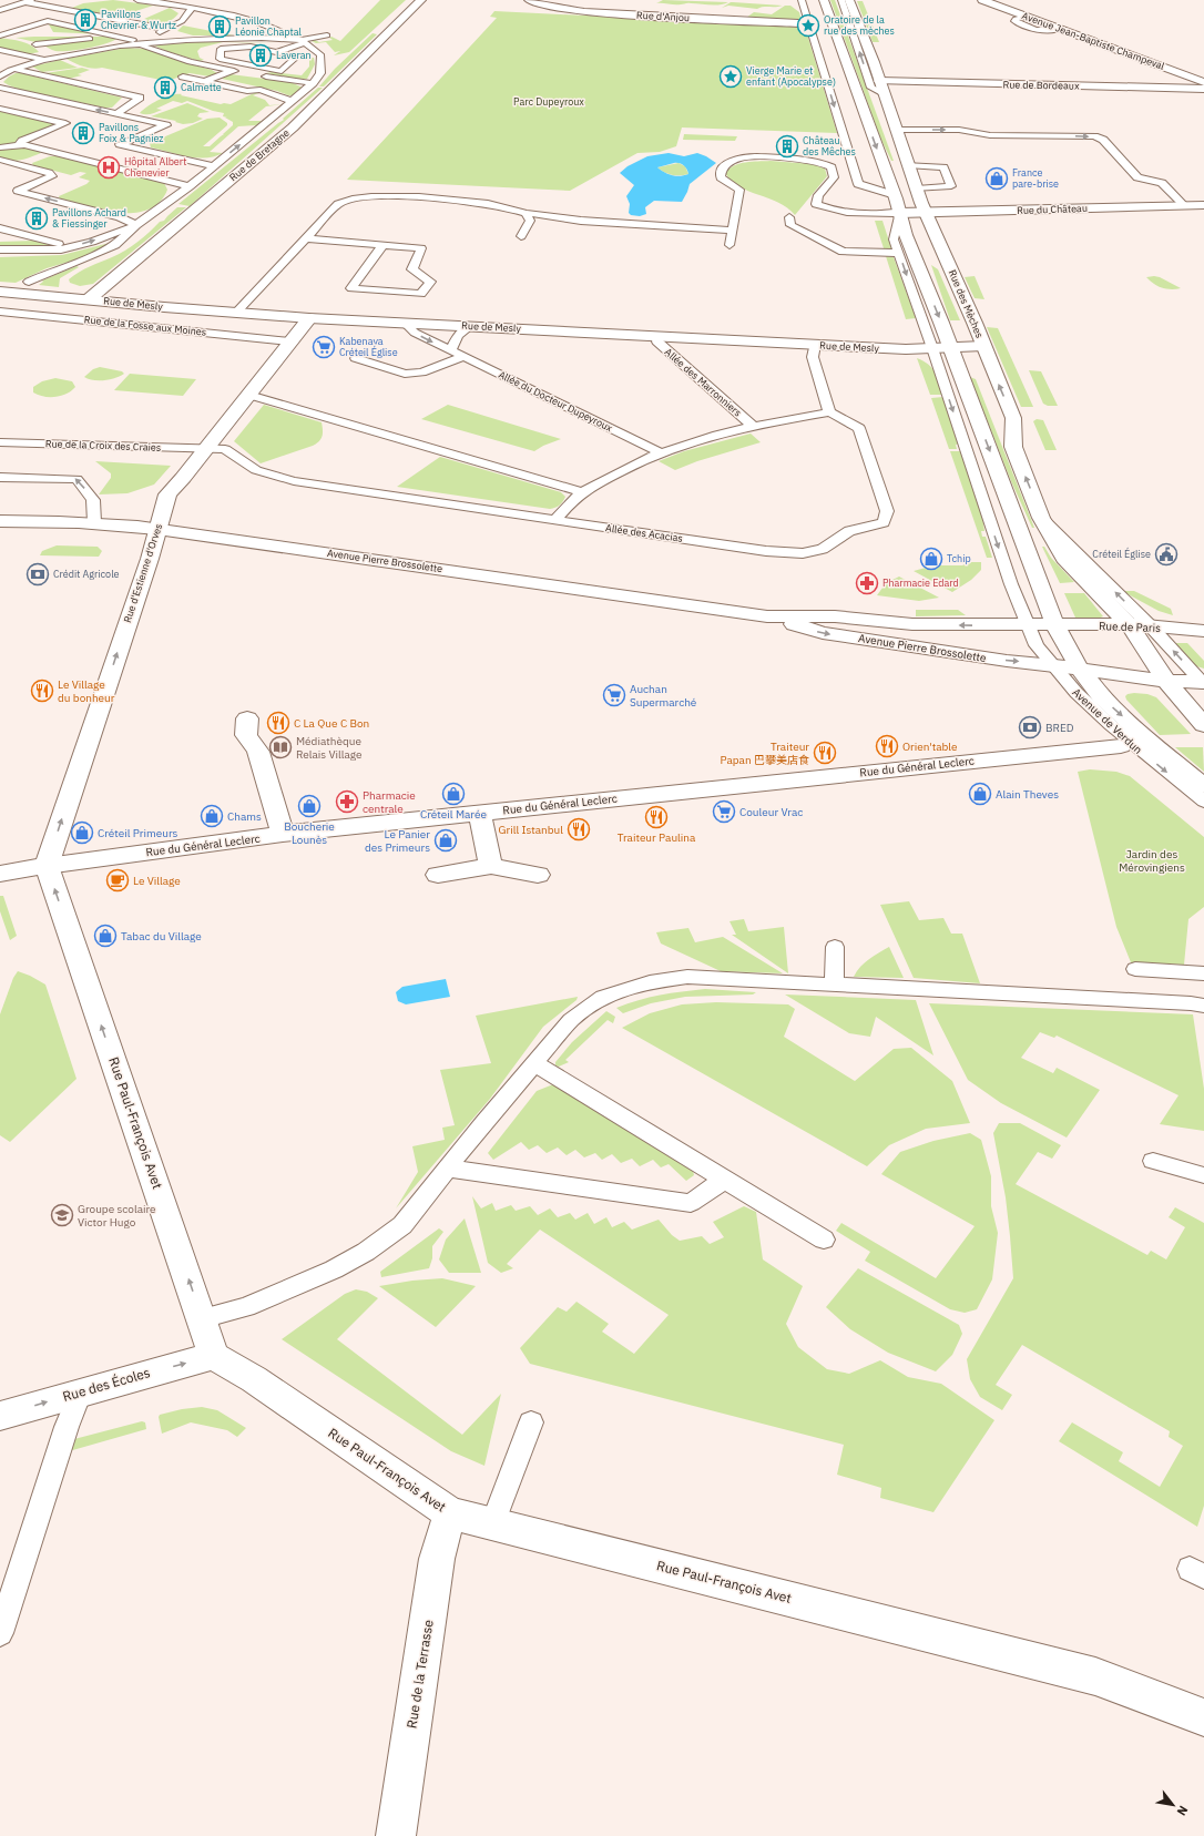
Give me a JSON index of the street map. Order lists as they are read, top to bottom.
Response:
{
  "streets": {
    "street": [
      "Rue d'Anjou",
      "Avenue Jean-Baptiste Champeval",
      "Rue de Bordeaux",
      "Rue de Bretagne",
      "Rue du Château",
      "Rue de Mesly",
      "Rue des Mèches",
      "Avenue Pierre Brossolette",
      "Rue d'Estienne d'Orves",
      "Rue de Paris",
      "Avenue de Verdun",
      "Rue du Général Leclerc",
      "Rue Paul-François Avet",
      "Rue des Écoles",
      "Rue de la Terrasse"
    ],
    "lane": [
      "Rue de la Fosse aux Moines",
      "Allée des Marronniers",
      "Allée du Docteur Dupeyroux",
      "Rue de la Croix des Craies",
      "Allée des Acacias"
    ]
  },
  "crossings": [
    ["Rue de Bordeaux", "Rue des Mèches"],
    ["Rue de Bretagne", "Rue de Mesly"],
    ["Rue du Château", "Rue des Mèches"],
    ["Rue de Mesly", "Rue des Mèches"],
    ["Rue de Mesly", "Allée des Marronniers"],
    ["Rue de Mesly", "Allée du Docteur Dupeyroux"],
    ["Rue de Mesly", "Rue d'Estienne d'Orves"],
    ["Rue des Mèches", "Rue de Paris"],
    ["Rue de la Fosse aux Moines", "Rue d'Estienne d'Orves"],
    ["Rue de la Croix des Craies", "Allée des Acacias"],
    ["Rue de la Croix des Craies", "Rue d'Estienne d'Orves"],
    ["Allée des Acacias", "Rue d'Estienne d'Orves"],
    ["Avenue Pierre Brossolette", "Rue d'Estienne d'Orves"],
    ["Avenue Pierre Brossolette", "Rue de Paris"],
    ["Avenue Pierre Brossolette", "Avenue de Verdun"],
    ["Rue d'Estienne d'Orves", "Rue du Général Leclerc"],
    ["Rue d'Estienne d'Orves", "Rue Paul-François Avet"],
    ["Rue de Paris", "Avenue de Verdun"],
    ["Rue du Général Leclerc", "Rue Paul-François Avet"],
    ["Rue Paul-François Avet", "Rue des Écoles"],
    ["Rue Paul-François Avet", "Rue de la Terrasse"]
  ],
  "one_way": ["Rue d'Estienne d'Orves", "Avenue de Verdun", "Rue des Écoles"],
  "parks": ["Parc Dupeyroux", "Jardin des Mérovingiens"],
  "places": {
    "building": [
      "Pavillons Chevrier & Wurtz",
      "Pavillon Léonie Chaptal",
      "Laveran",
      "Calmette",
      "Pavillons Foix & Pagniez",
      "Château des Mêches",
      "Pavillons Achard & Fiessinger"
    ],
    "place": ["Oratoire de la rue des mèches", "Vierge Marie et enfant (Apocalypse)"],
    "hospital": ["Hôpital Albert Chenevier"],
    "shop": [
      "France pare-brise",
      "Tchip",
      "Créteil Marée",
      "Alain Theves",
      "Boucherie Lounès",
      "Chams",
      "Créteil Primeurs",
      "Le Panier des Primeurs",
      "Tabac du Village"
    ],
    "supermarket": ["Kabenaya Créteil Église", "Auchan Supermarché", "Couleur Vrac"],
    "public building": ["Créteil Église"],
    "bank": ["Crédit Agricole", "BRED"],
    "pharmacy": ["Pharmacie Edard", "Pharmacie centrale"],
    "restaurant": [
      "Le Village du bonheur",
      "C La Que C Bon",
      "Orien'table",
      "Traiteur Papan 巴攀美店食",
      "Traiteur Paulina",
      "Grill Istanbul"
    ],
    "library": ["Médiathèque Relais Village"],
    "cafe": ["Le Village"],
    "school or university": ["Groupe scolaire Victor Hugo"]
  },
  "north": "bottom right"
}
